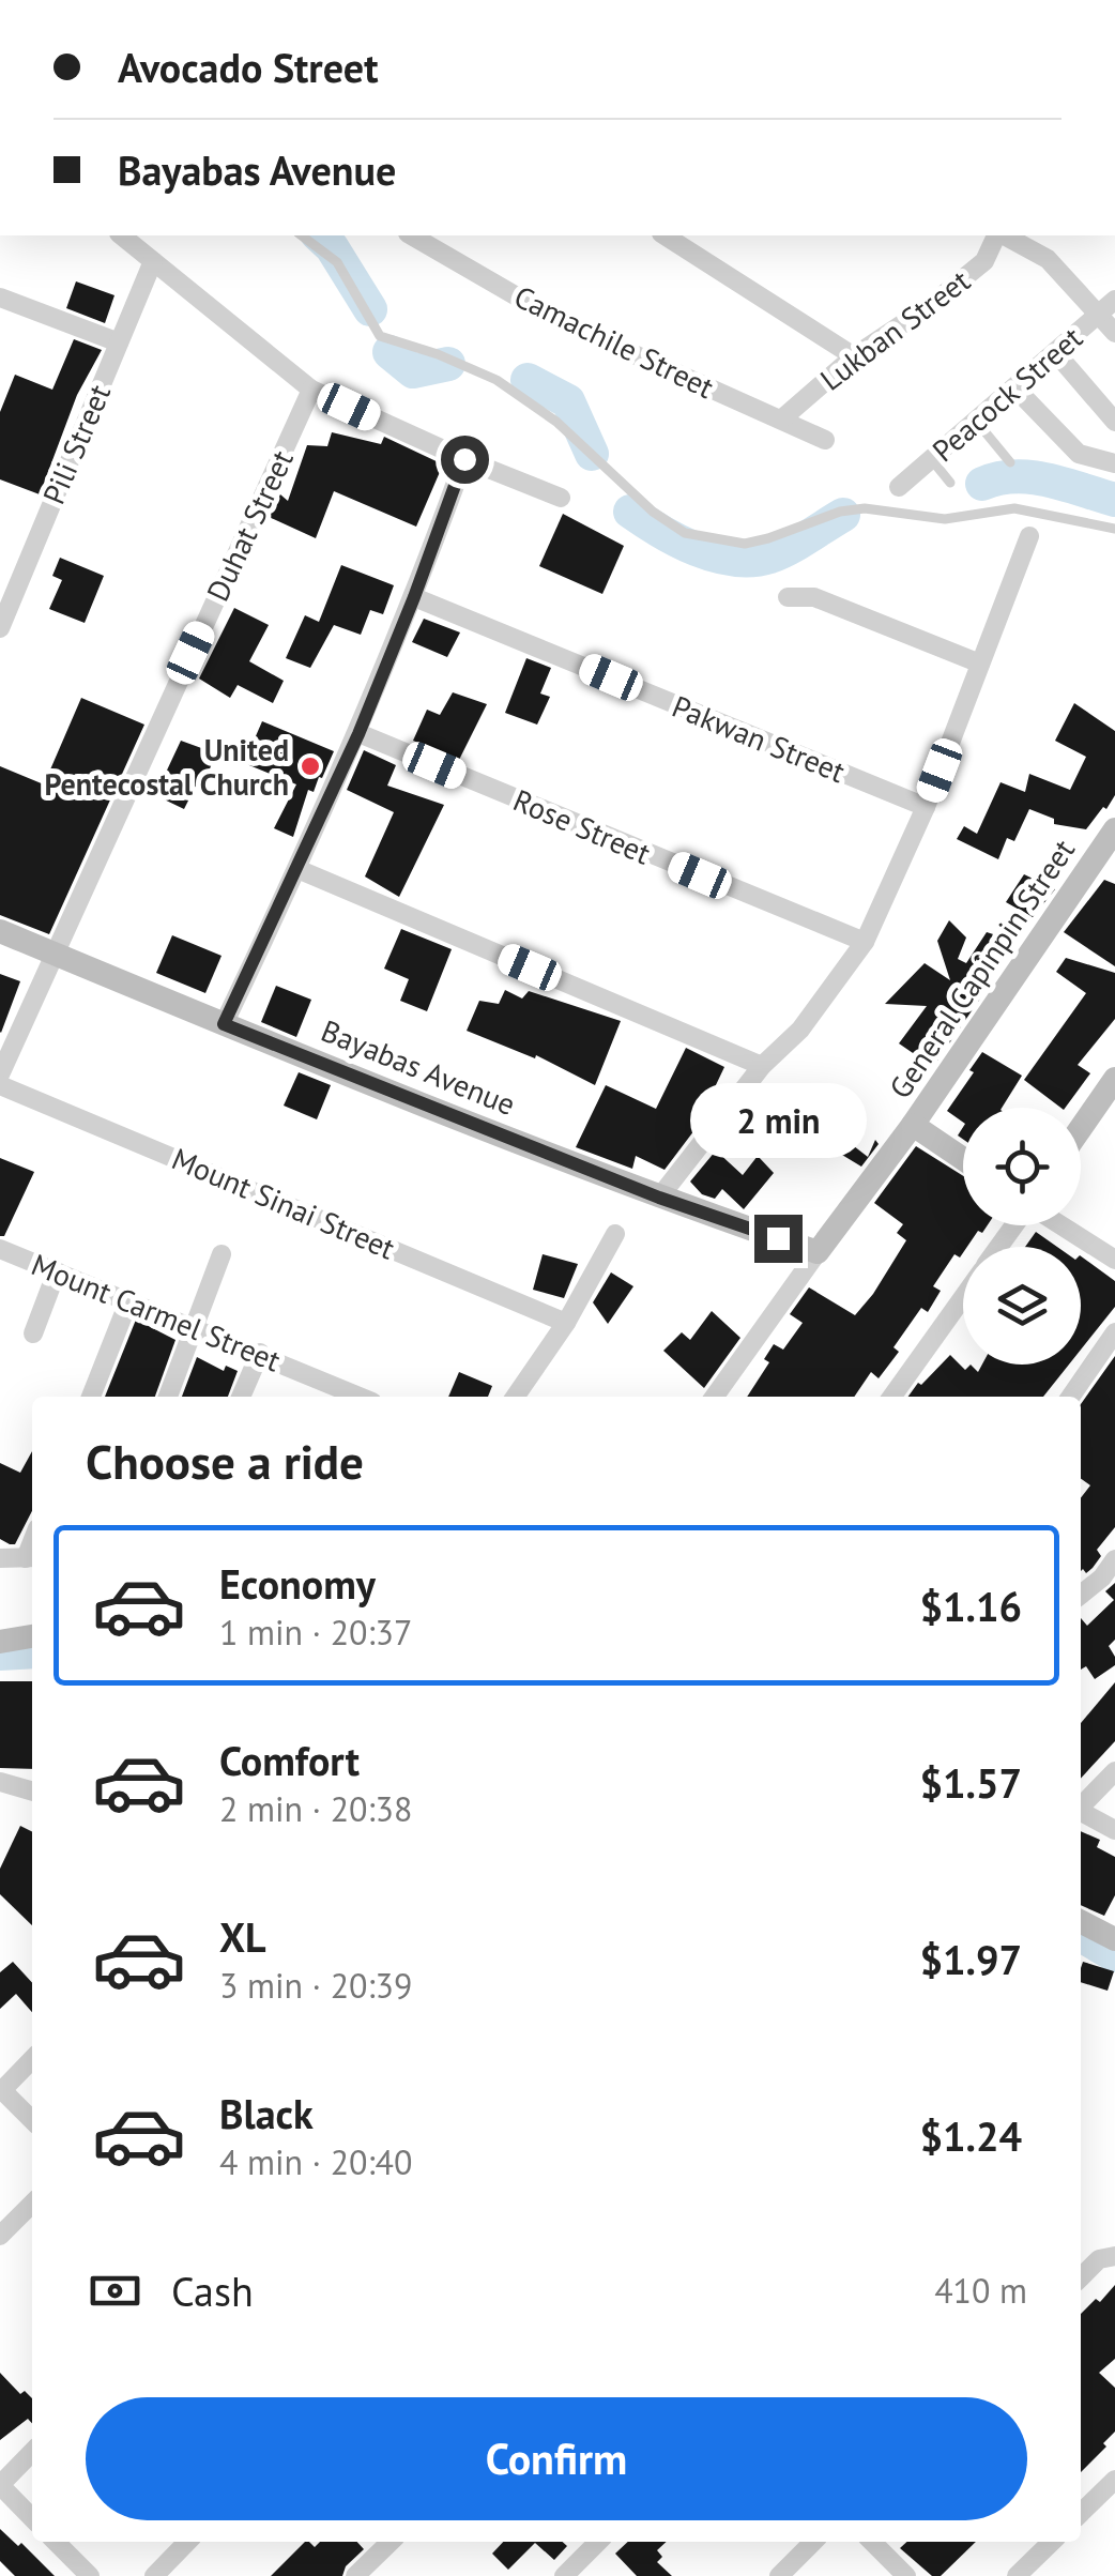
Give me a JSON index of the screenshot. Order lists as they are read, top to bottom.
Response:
{
  "streets": {
    "street": [
      "Lukban Street",
      "Camachile Street",
      "Peacock Street",
      "Pili Street",
      "Duhat Street",
      "Pakwan Street",
      "Rose Street",
      "General Capinpin Street",
      "Bayabas Avenue",
      "Mount Sinai Street",
      "Mount Carmel Street"
    ]
  },
  "crossings": [
    ["Lukban Street", "Camachile Street"],
    ["Duhat Street", "Bayabas Avenue"],
    ["General Capinpin Street", "Bayabas Avenue"]
  ],
  "places": ["United Pentecostal Church"],
  "page": {
    "banner": ["Avocado Street", "Bayabas Avenue"],
    "bubble": "2 min",
    "heading": "Choose a ride",
    "list": [
      {
        "name": "Economy",
        "note": "1 min · 20:37",
        "value": "$1.16"
      },
      {
        "name": "Comfort",
        "note": "2 min · 20:38",
        "value": "$1.57"
      },
      {
        "name": "XL",
        "note": "3 min · 20:39",
        "value": "$1.97"
      },
      {
        "name": "Black",
        "note": "4 min · 20:40",
        "value": "$1.24"
      }
    ],
    "pay": ["Cash", "410 m"],
    "buttons": "Confirm"
  }
}
